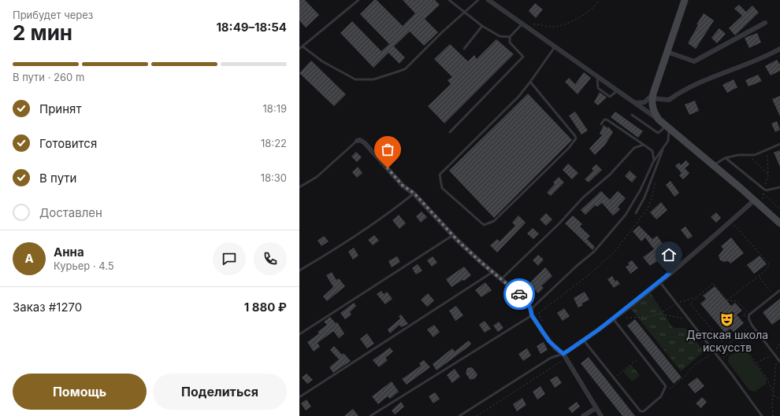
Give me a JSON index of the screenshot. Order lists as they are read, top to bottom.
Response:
{
  "places": {
    "theatre": ["Детская школа искусств"]
  },
  "page": {
    "heading": ["2 мин", "Прибудет через", "18:49–18:54"],
    "panel": [
      "Анна",
      "Курьер · 4.5",
      "Заказ #1270",
      "1 880 ₽"
    ],
    "bar": "В пути · 260 m",
    "list": [
      ["Принят", "18:19"],
      ["Готовится", "18:22"],
      ["В пути", "18:30"],
      "Доставлен"
    ],
    "round": "А",
    "buttons": ["Помощь", "Поделиться"]
  }
}
